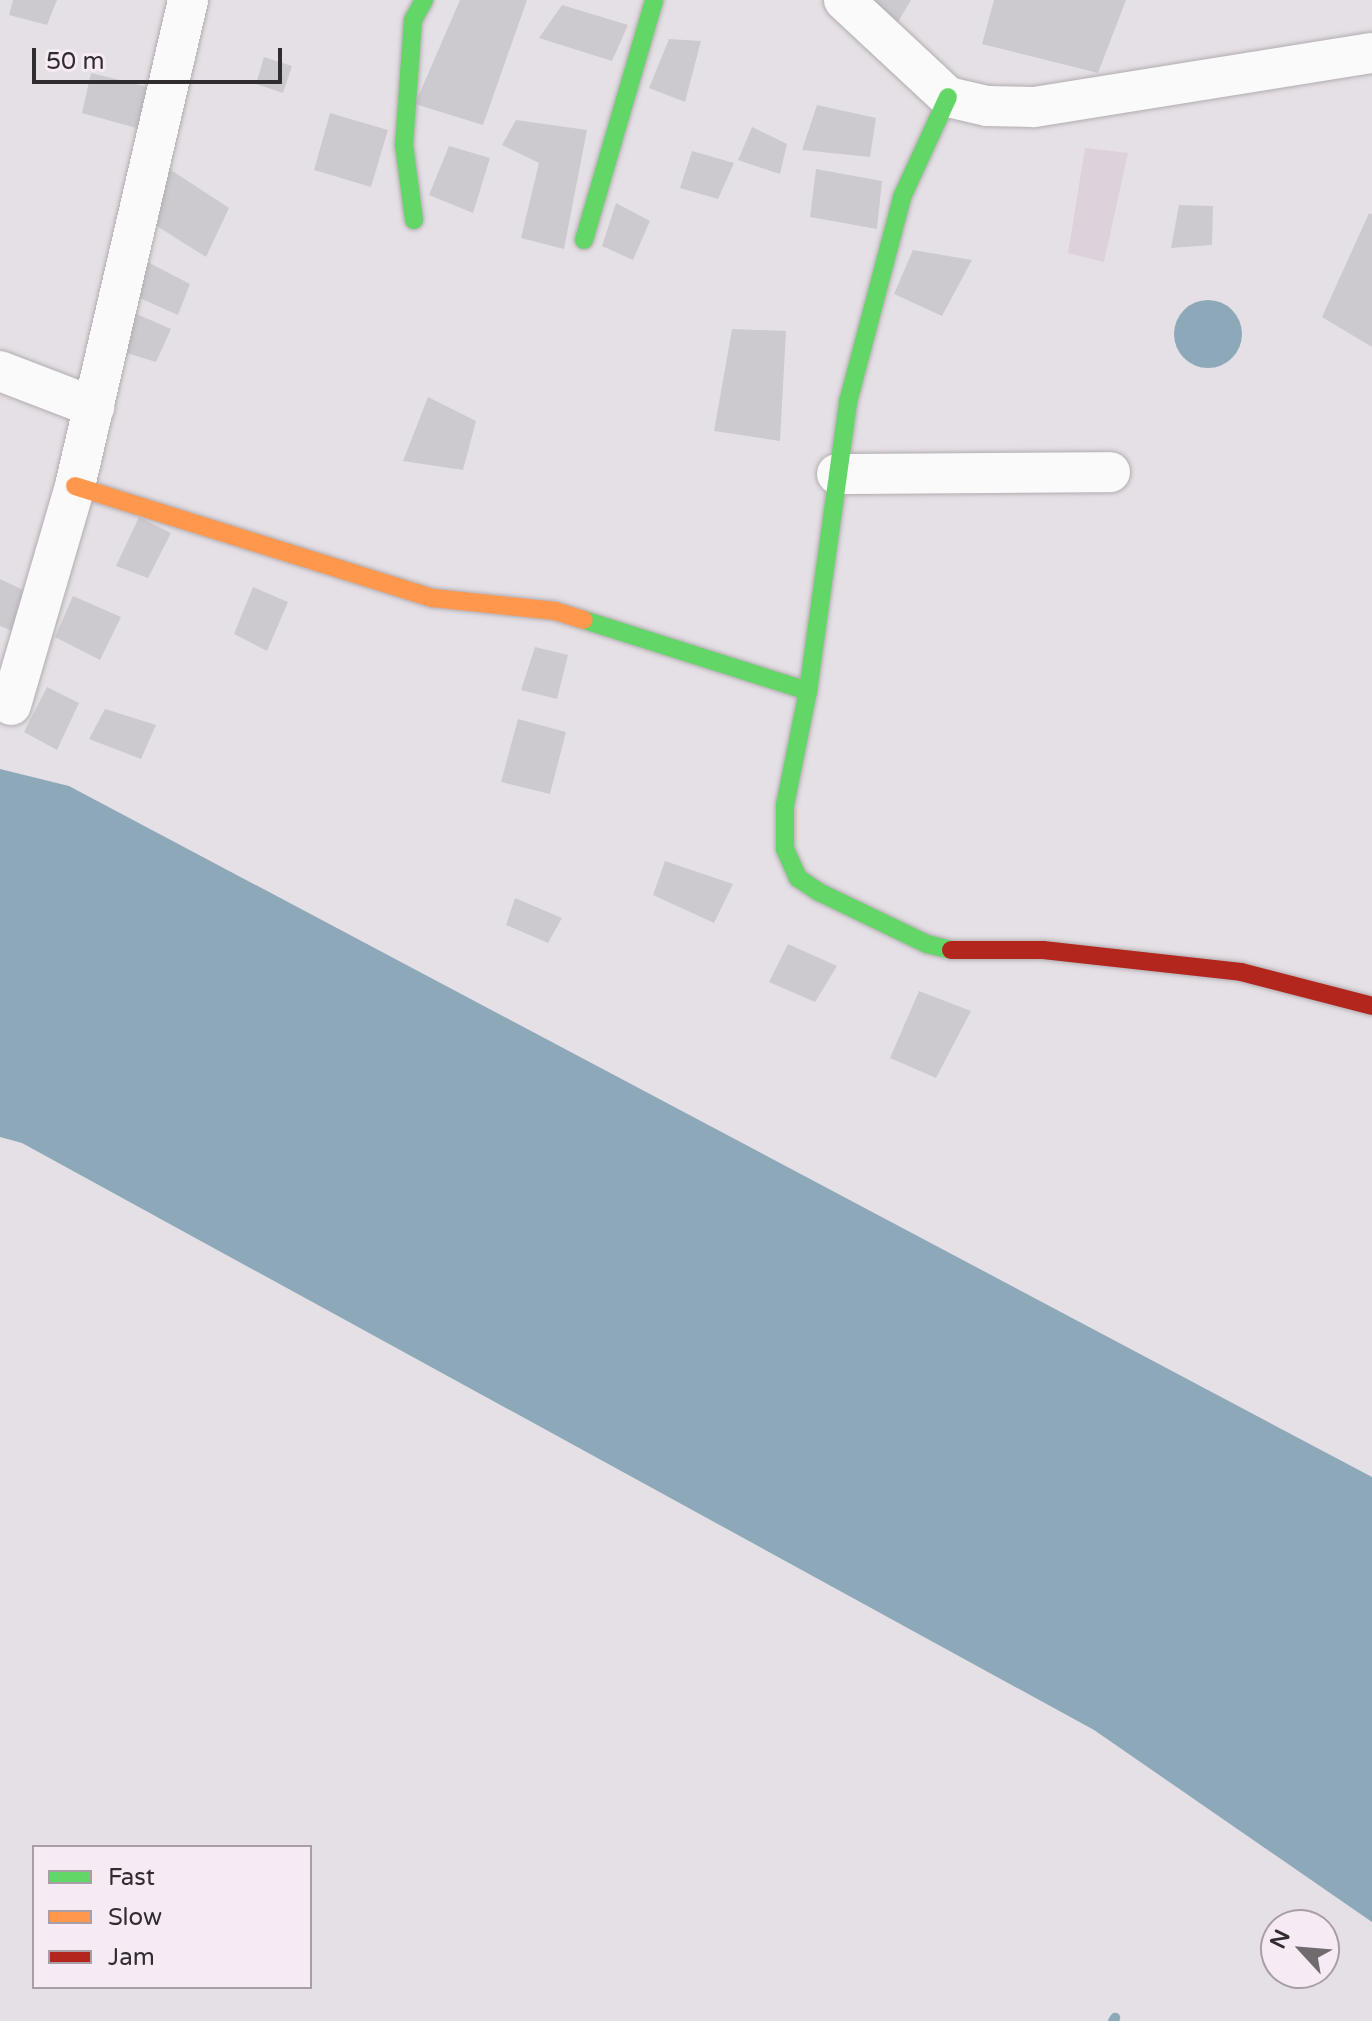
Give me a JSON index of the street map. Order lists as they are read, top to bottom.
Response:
{
  "legend": ["Fast", "Slow", "Jam"],
  "scale_bar": "50 m",
  "north": "top left"
}
